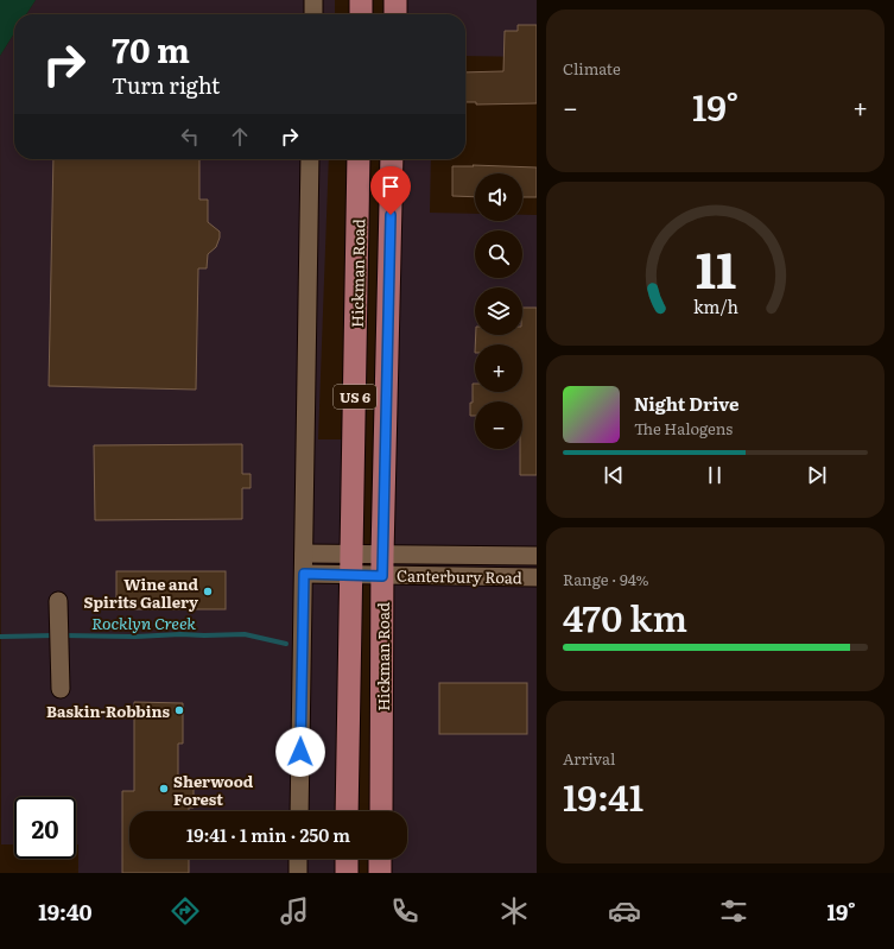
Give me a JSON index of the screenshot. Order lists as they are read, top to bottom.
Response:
{
  "streets": {
    "main road": ["Hickman Road", "US 6"],
    "lane": ["Canterbury Road"]
  },
  "crossings": [
    ["Hickman Road", "Canterbury Road"]
  ],
  "water": ["Rocklyn Creek"],
  "places": ["Wine and Spirits Gallery", "Baskin-Robbins", "Sherwood Forest"],
  "page": {
    "tile": [
      "Climate",
      ["Range · 94%", "470 km"],
      ["Arrival", "19:41"]
    ],
    "turn": ["70 m", "Turn right"],
    "heat": ["−", "19°", "+"],
    "map_buttons": ["+", "−"],
    "song": ["Night Drive", "The Halogens"],
    "limit": "20",
    "trip": "19:41 · 1 min · 250 m",
    "tabs": ["19:40", "19°"],
    "gauge": ["11", "km/h"]
  }
}
